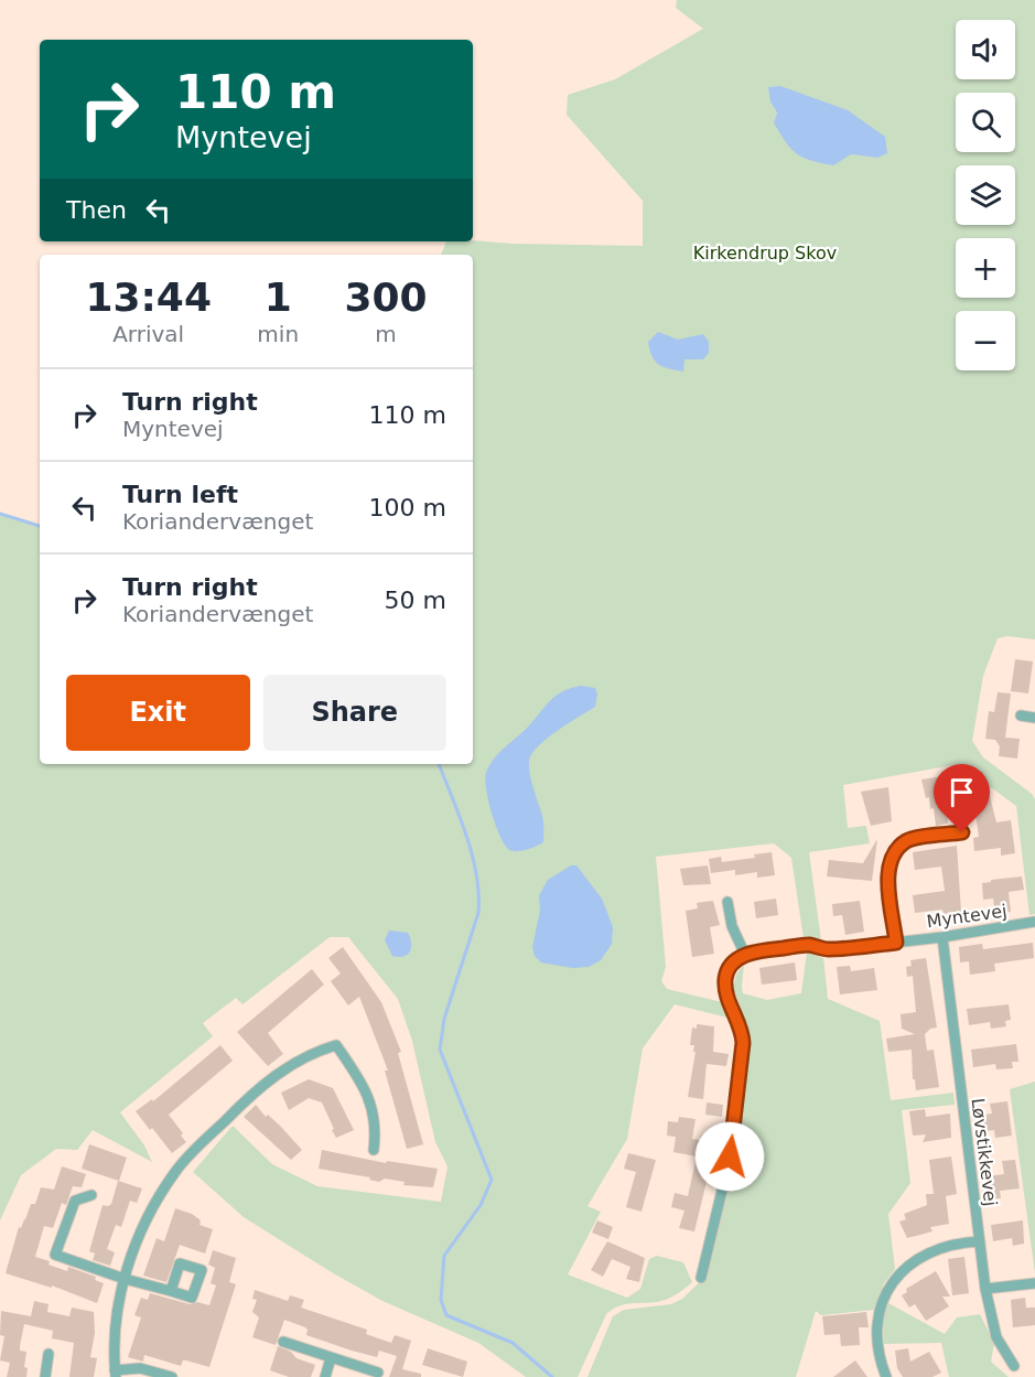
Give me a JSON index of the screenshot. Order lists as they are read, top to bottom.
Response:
{
  "streets": {
    "street": ["Myntevej", "Løvstikkevej"]
  },
  "crossings": [
    ["Myntevej", "Løvstikkevej"]
  ],
  "parks": ["Kirkendrup Skov"],
  "page": {
    "map_buttons": ["+", "−"],
    "turn": ["110 m", "Myntevej"],
    "then": "Then",
    "eta": [
      "13:44",
      "Arrival",
      "1",
      "min",
      "300",
      "m"
    ],
    "list": [
      {
        "name": "Turn right",
        "note": "Myntevej",
        "value": "110 m"
      },
      {
        "name": "Turn left",
        "note": "Koriandervænget",
        "value": "100 m"
      },
      {
        "name": "Turn right",
        "note": "Koriandervænget",
        "value": "50 m"
      }
    ],
    "buttons": ["Exit", "Share"]
  }
}
